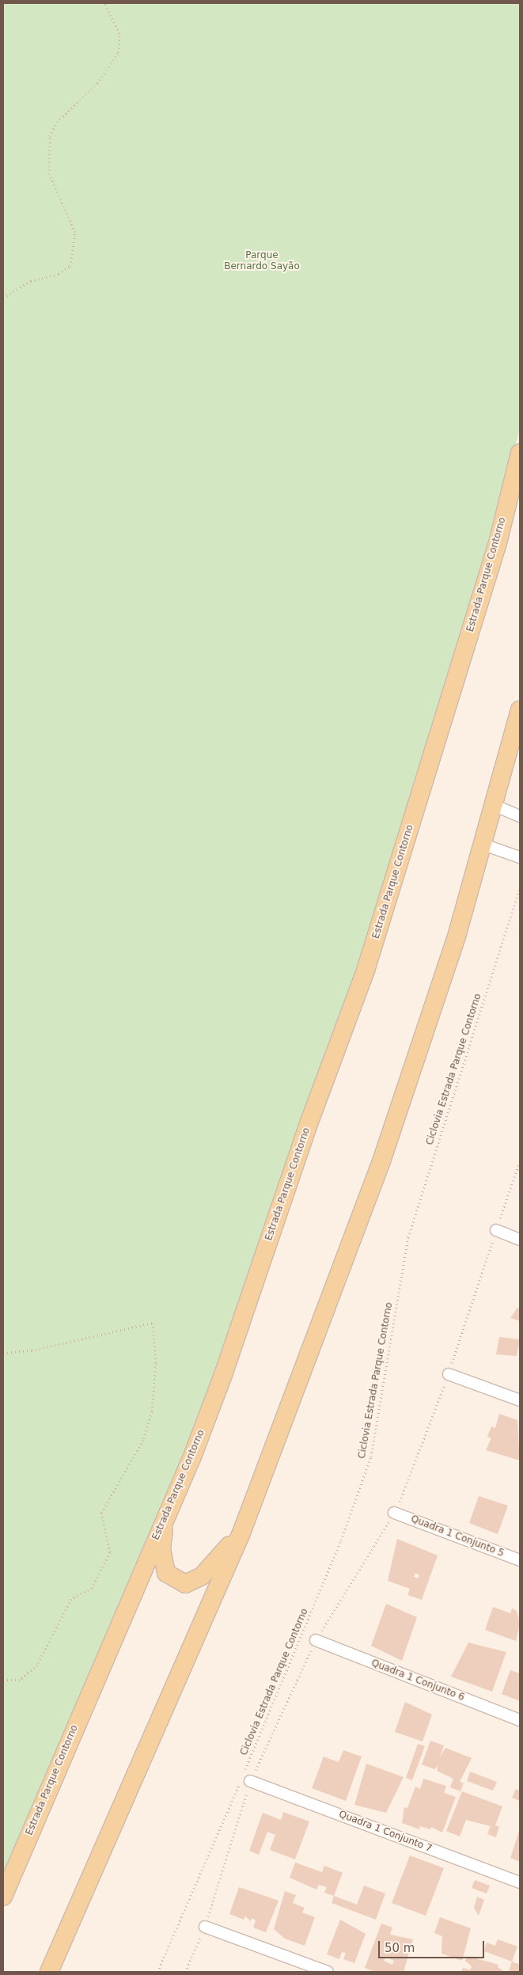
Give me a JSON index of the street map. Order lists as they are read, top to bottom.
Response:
{
  "streets": {
    "main road": ["Estrada Parque Contorno"],
    "street": ["Quadra 1 Conjunto 5", "Quadra 1 Conjunto 6", "Quadra 1 Conjunto 7"],
    "path": ["Ciclovia Estrada Parque Contorno"]
  },
  "parks": ["Parque Bernardo Sayão"],
  "scale_bar": "50 m"
}
